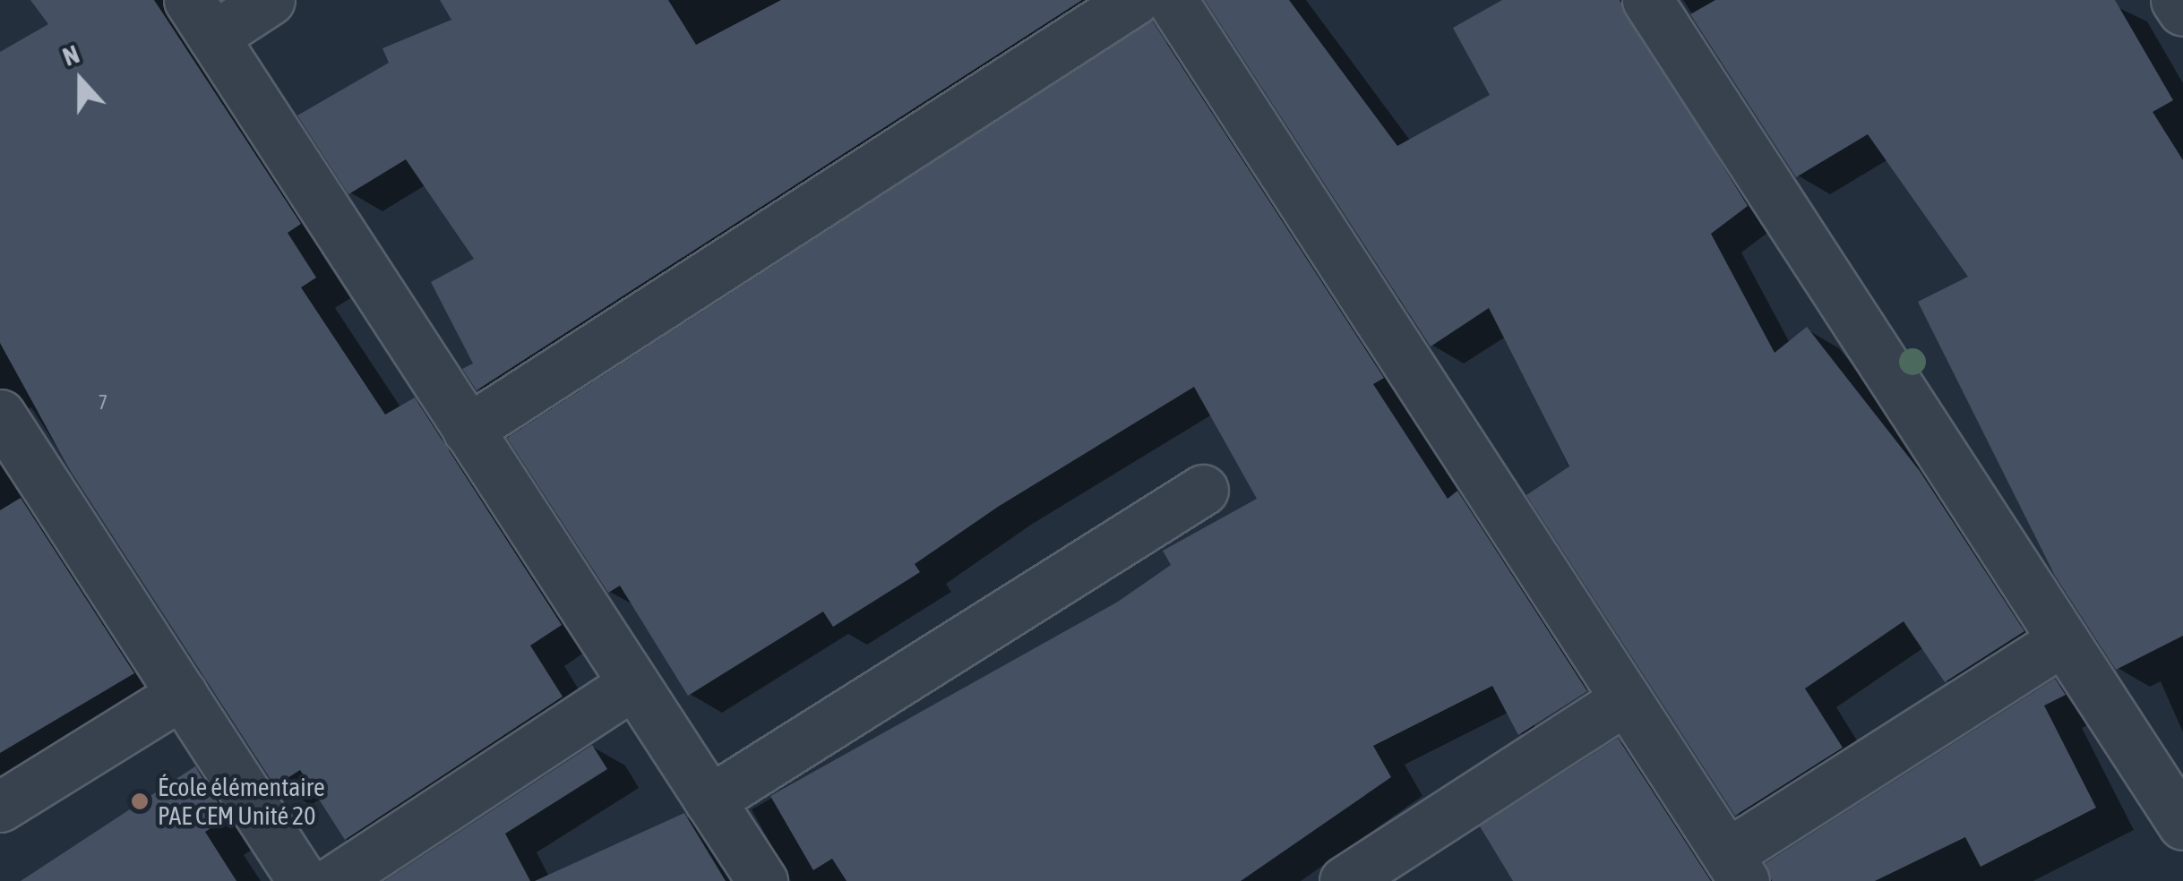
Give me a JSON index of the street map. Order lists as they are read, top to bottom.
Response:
{
  "places": ["École élémentaire PAE CEM Unité 20"],
  "house_numbers": ["7"],
  "north": "top"
}
